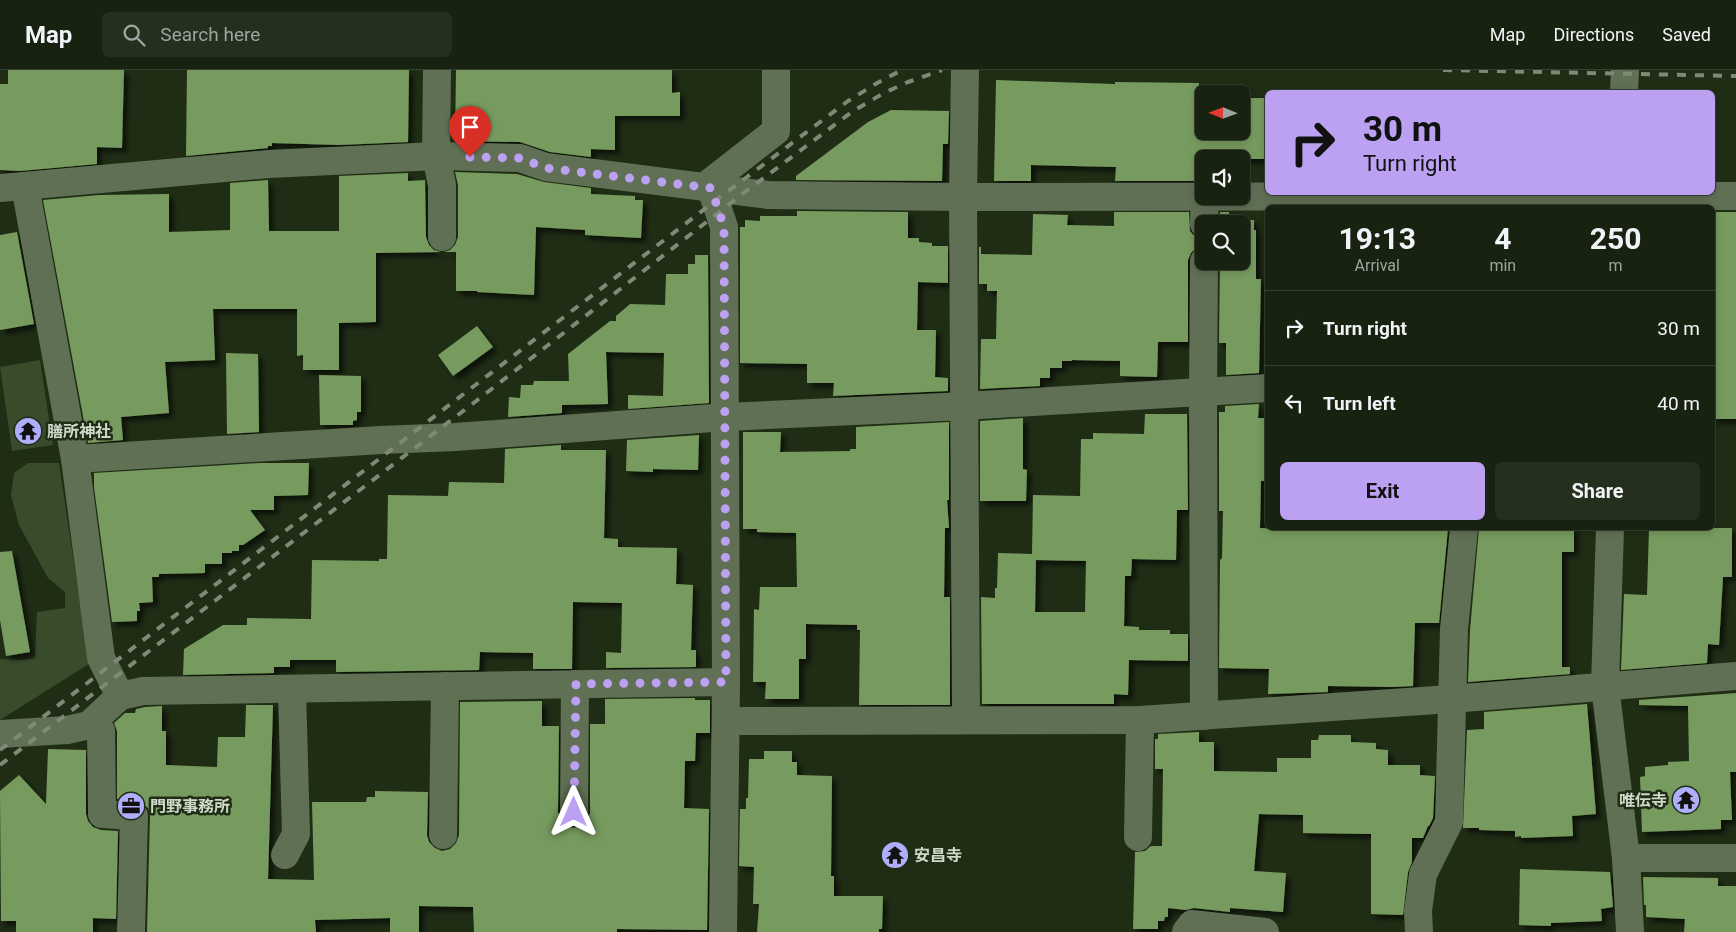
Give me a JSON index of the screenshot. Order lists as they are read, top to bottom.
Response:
{
  "places": {
    "temple": ["膳所神社", "唯伝寺", "安昌寺"],
    "office": ["門野事務所"]
  },
  "north": "left",
  "page": {
    "header": "Map",
    "search": "Search here",
    "nav": ["Map", "Directions", "Saved"],
    "turn": ["30 m", "Turn right"],
    "eta": [
      "19:13",
      "Arrival",
      "4",
      "min",
      "250",
      "m"
    ],
    "list": [
      {
        "name": "Turn right",
        "value": "30 m"
      },
      {
        "name": "Turn left",
        "value": "40 m"
      }
    ],
    "buttons": ["Exit", "Share"]
  }
}
